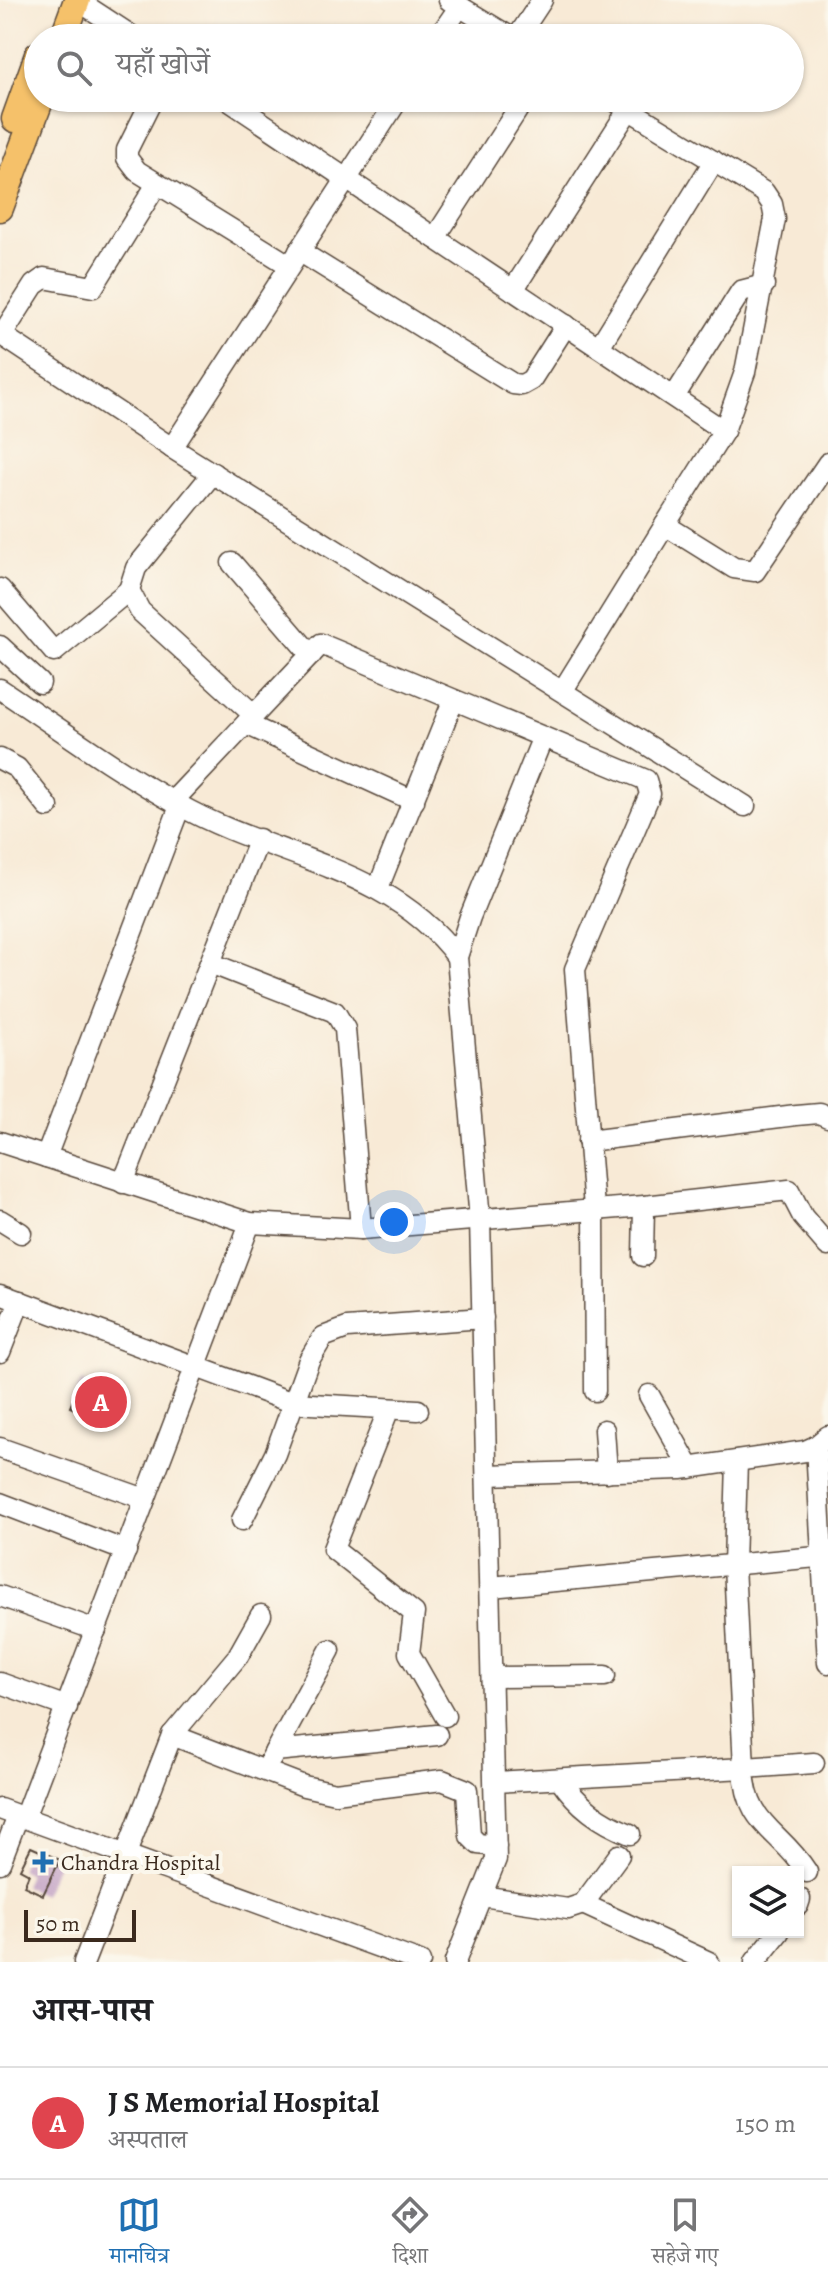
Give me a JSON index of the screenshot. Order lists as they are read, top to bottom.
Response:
{
  "places": {
    "health": ["Chandra Hospital"]
  },
  "scale_bar": "50 m",
  "page": {
    "search": "यहाँ खोजें",
    "pins": "A",
    "scale": "50 m",
    "heading": "आस-पास",
    "list": [
      {
        "mark": "A",
        "name": "J S Memorial Hospital",
        "note": "अस्पताल",
        "value": "150 m"
      }
    ],
    "nav": ["मानचित्र", "दिशा", "सहेजे गए"]
  }
}
